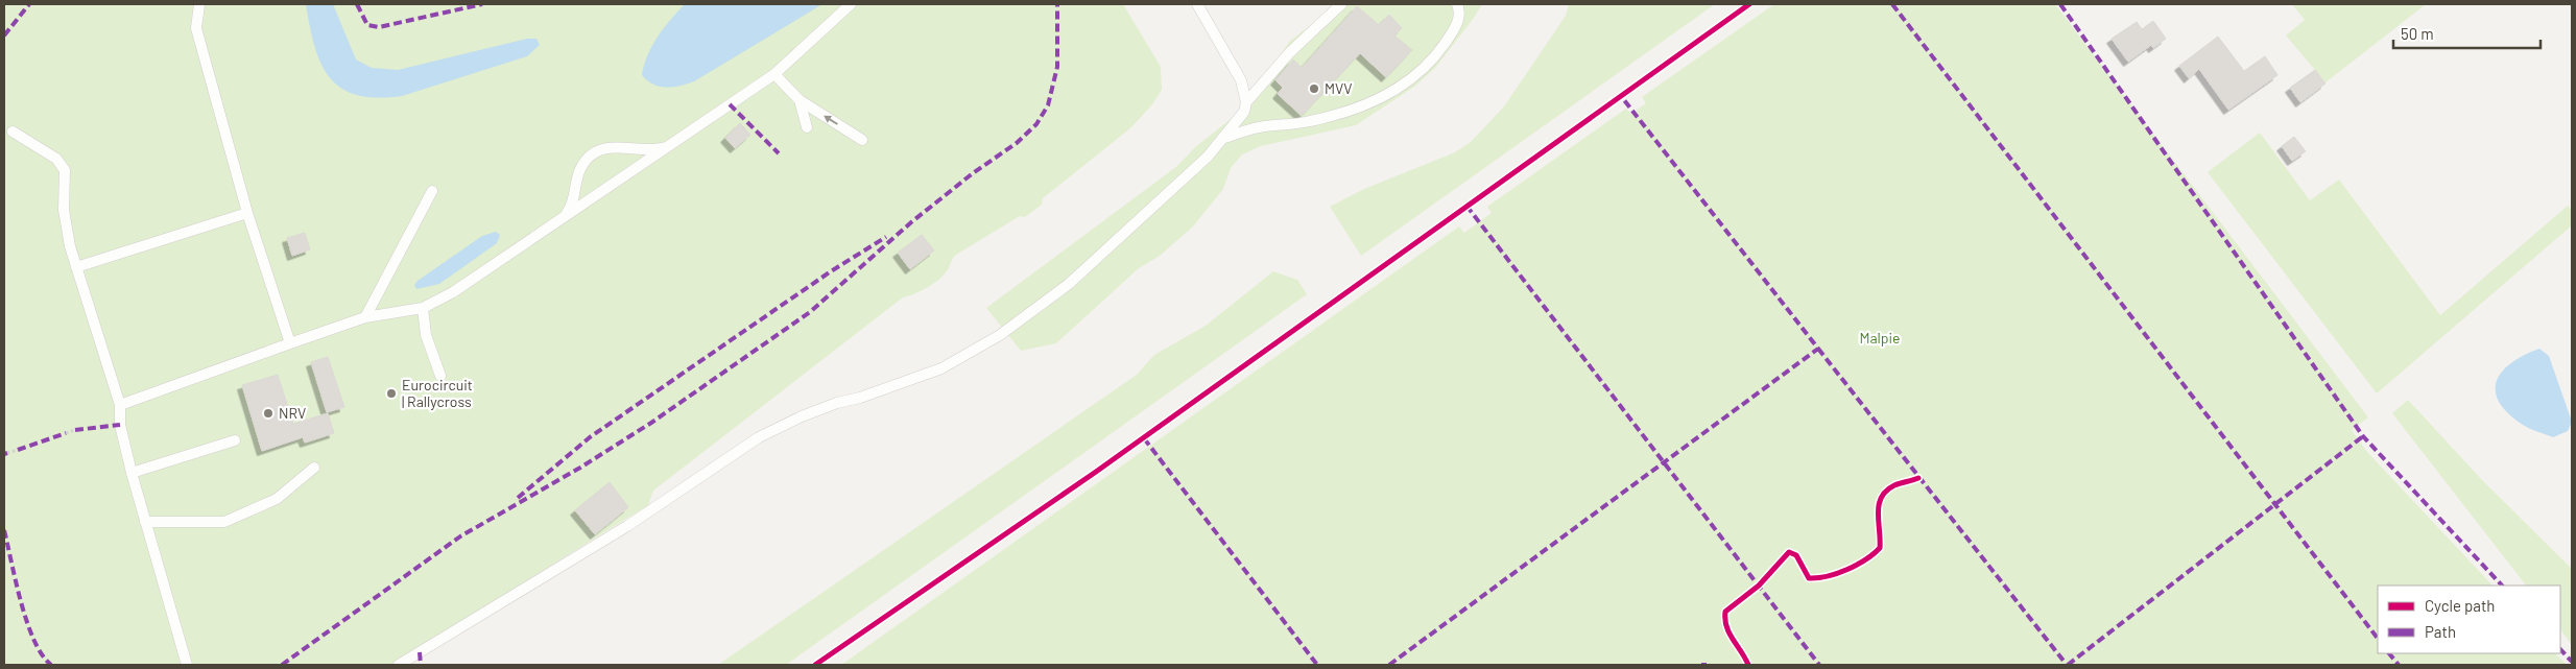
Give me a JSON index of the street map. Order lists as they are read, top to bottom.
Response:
{
  "parks": ["Malpie"],
  "places": ["MVV", "Eurocircuit | Rallycross", "NRV"],
  "legend": ["Cycle path", "Path"],
  "scale_bar": "50 m"
}
